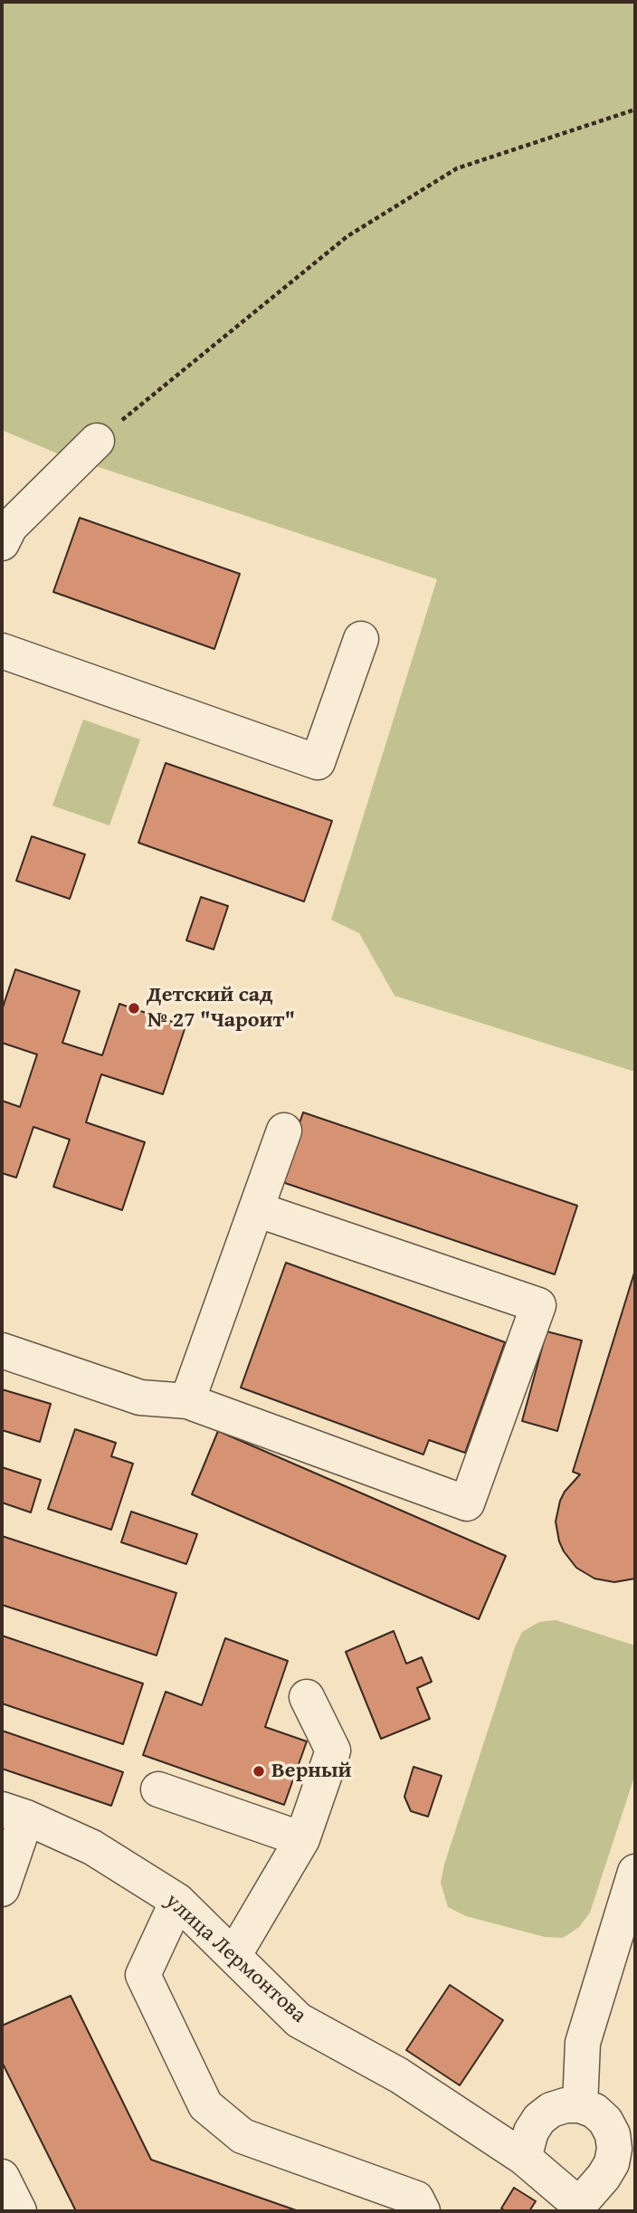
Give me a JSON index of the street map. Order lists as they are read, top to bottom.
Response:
{
  "streets": {
    "street": ["улица Лермонтова"]
  },
  "places": ["Детский сад № 27 \"Чароит\"", "Верный"]
}
